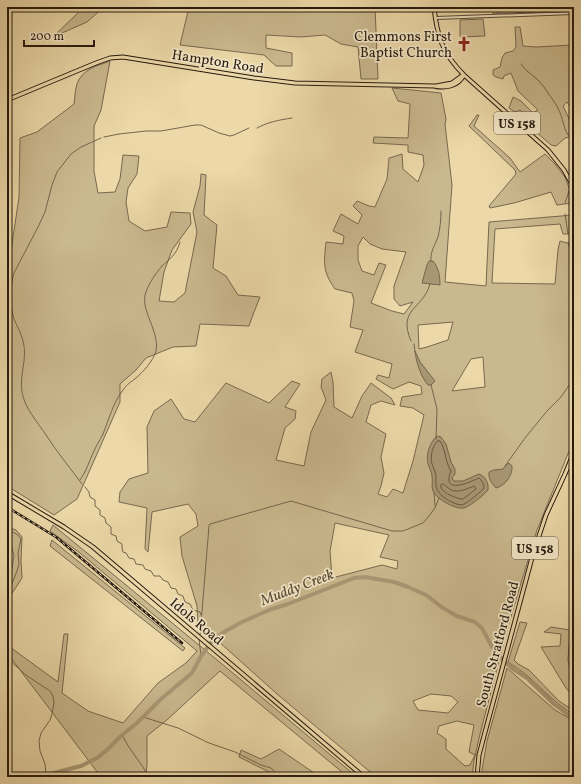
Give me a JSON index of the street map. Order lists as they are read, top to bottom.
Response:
{
  "streets": {
    "main road": [
      "Hampton Road",
      "US 158",
      "Idols Road",
      "South Stratford Road"
    ]
  },
  "crossings": [
    ["Hampton Road", "US 158"]
  ],
  "water": ["Muddy Creek"],
  "places": {
    "church": ["Clemmons First Baptist Church"]
  },
  "scale_bar": "200 m"
}
